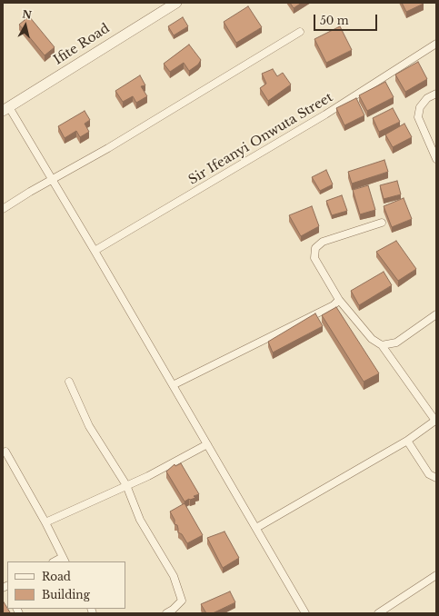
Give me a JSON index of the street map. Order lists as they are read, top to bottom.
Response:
{
  "streets": {
    "street": ["Ifite Road", "Sir Ifeanyi Onwuta Street"]
  },
  "legend": ["Road", "Building"],
  "scale_bar": "50 m",
  "north": "top"
}
